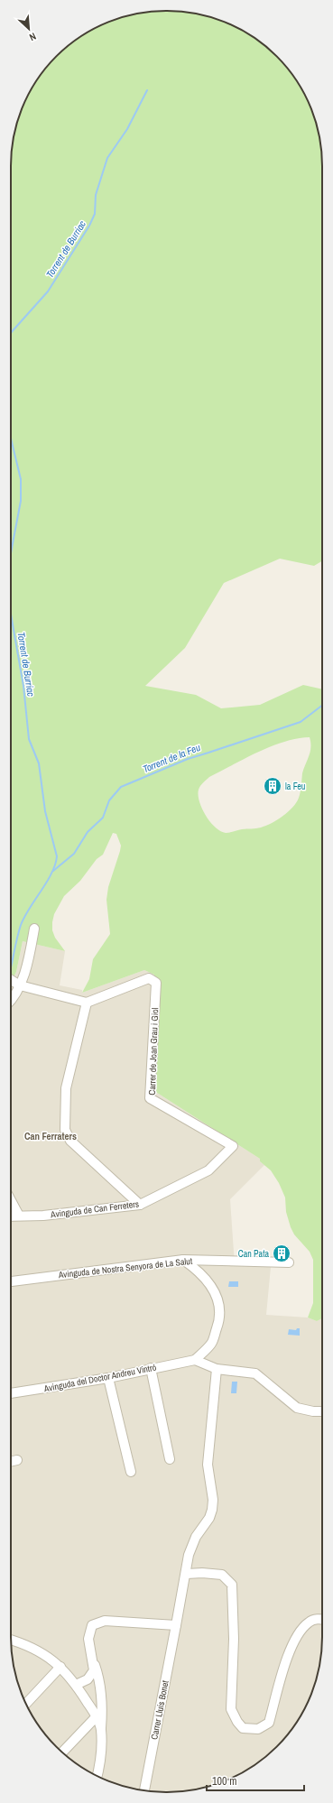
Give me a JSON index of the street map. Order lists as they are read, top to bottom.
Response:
{
  "streets": {
    "street": [
      "Carrer de Joan Grau i Giol",
      "Avinguda de Can Ferreters",
      "Avinguda de Nostra Senyora de La Salut",
      "Avinguda del Doctor Andreu Vintró",
      "Carrer Lluís Bonet"
    ]
  },
  "crossings": [
    ["Carrer de Joan Grau i Giol", "Avinguda de Can Ferreters"]
  ],
  "districts": ["Can Ferraters"],
  "water": ["Torrent de Burriac", "Torrent de la Feu"],
  "places": {
    "building": ["la Feu", "Can Pata"]
  },
  "scale_bar": "100 m",
  "north": "bottom right"
}
